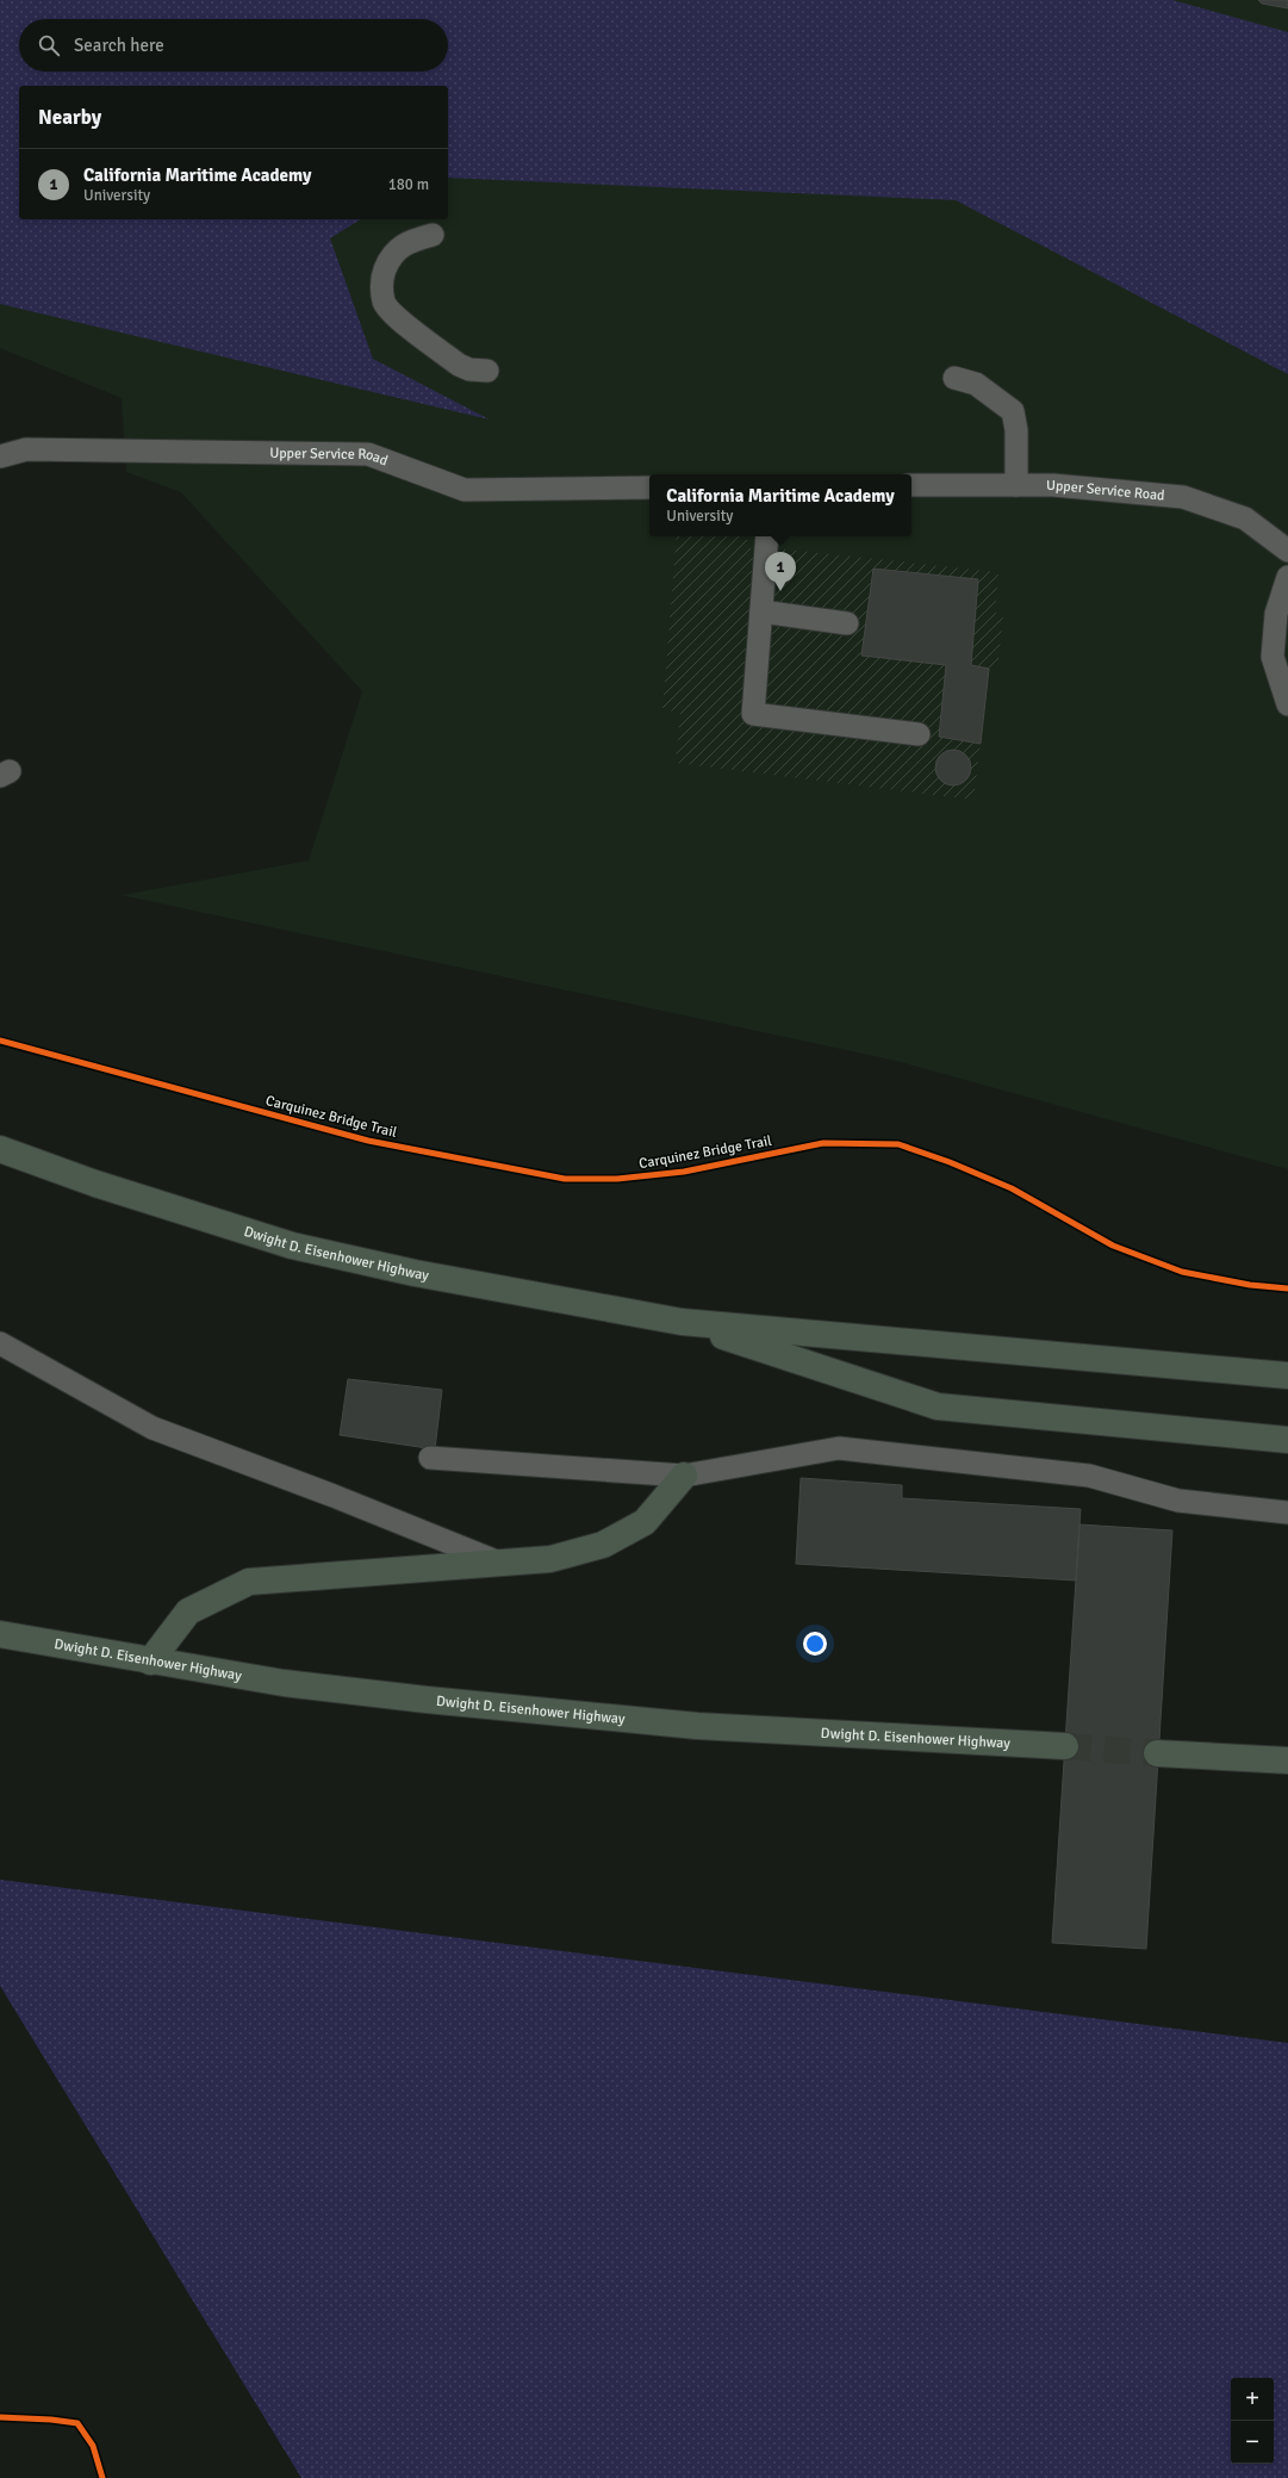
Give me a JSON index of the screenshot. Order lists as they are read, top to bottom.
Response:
{
  "streets": {
    "highway": ["Dwight D. Eisenhower Highway"],
    "lane": ["Upper Service Road"],
    "cycle path": ["Carquinez Bridge Trail"]
  },
  "page": {
    "search": "Search here",
    "heading": "Nearby",
    "list": [
      {
        "mark": "1",
        "name": "California Maritime Academy",
        "note": "University",
        "value": "180 m"
      }
    ],
    "popup": ["California Maritime Academy", "University"],
    "pins": "1",
    "map_buttons": ["+", "−"]
  }
}
